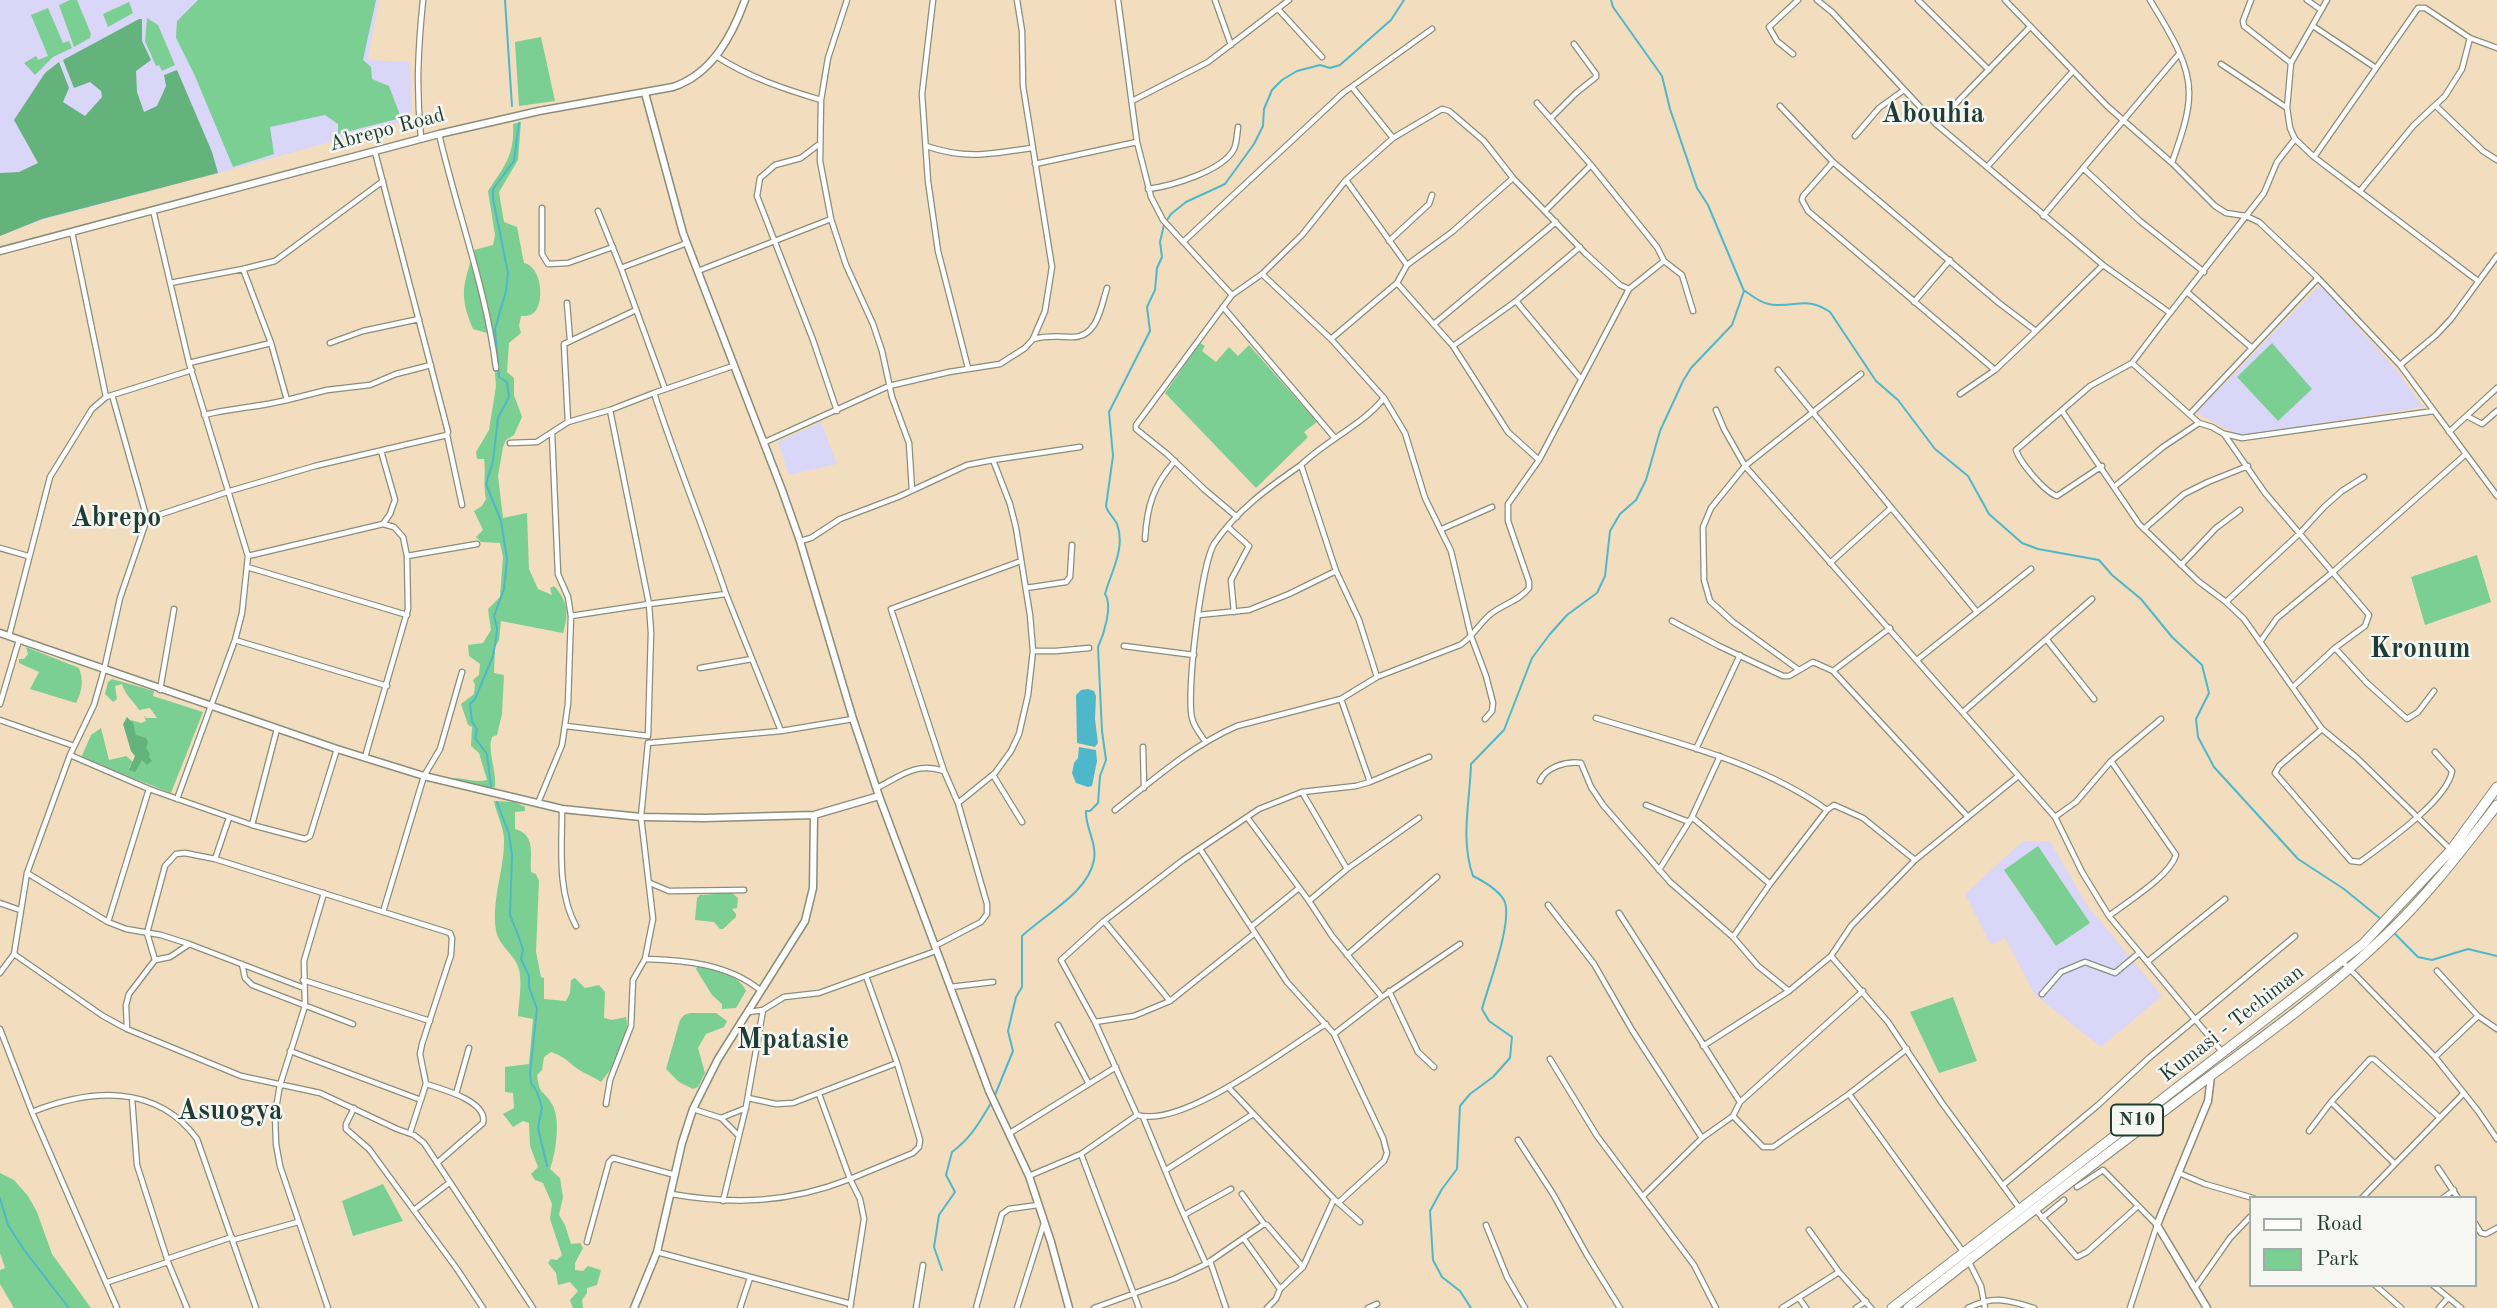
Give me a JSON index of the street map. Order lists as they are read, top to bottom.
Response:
{
  "streets": {
    "highway": ["Kumasi - Techiman", "N10"],
    "street": ["Abrepo Road"]
  },
  "crossings": [
    ["Kumasi - Techiman", "N10"]
  ],
  "districts": [
    "Abouhia",
    "Abrepo",
    "Kronum",
    "Mpatasie",
    "Asuogya"
  ],
  "legend": ["Road", "Park"]
}
